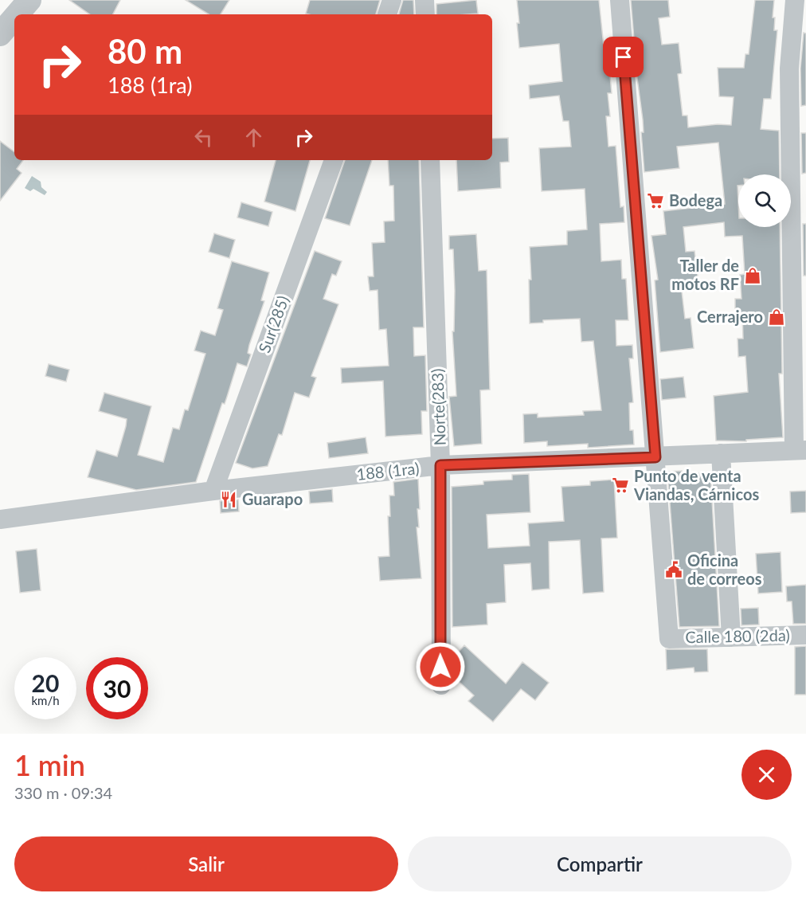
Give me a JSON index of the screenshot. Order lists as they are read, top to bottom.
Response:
{
  "streets": {
    "street": [
      "Sur(285)",
      "Norte(283)",
      "188 (1ra)",
      "Calle 180 (2da)"
    ]
  },
  "crossings": [
    ["Sur(285)", "188 (1ra)"],
    ["Norte(283)", "188 (1ra)"],
    ["188 (1ra)", "Calle 180 (2da)"]
  ],
  "places": {
    "supermarket": ["Bodega", "Punto de venta Viandas, Cárnicos"],
    "shop": ["Taller de motos RF", "Cerrajero"],
    "restaurant": ["Guarapo"],
    "public building": ["Oficina de correos"]
  },
  "page": {
    "turn": ["80 m", "188 (1ra)"],
    "speed": "20 km/h",
    "limit": "30",
    "heading": ["1 min", "330 m · 09:34"],
    "buttons": ["Salir", "Compartir"]
  }
}
